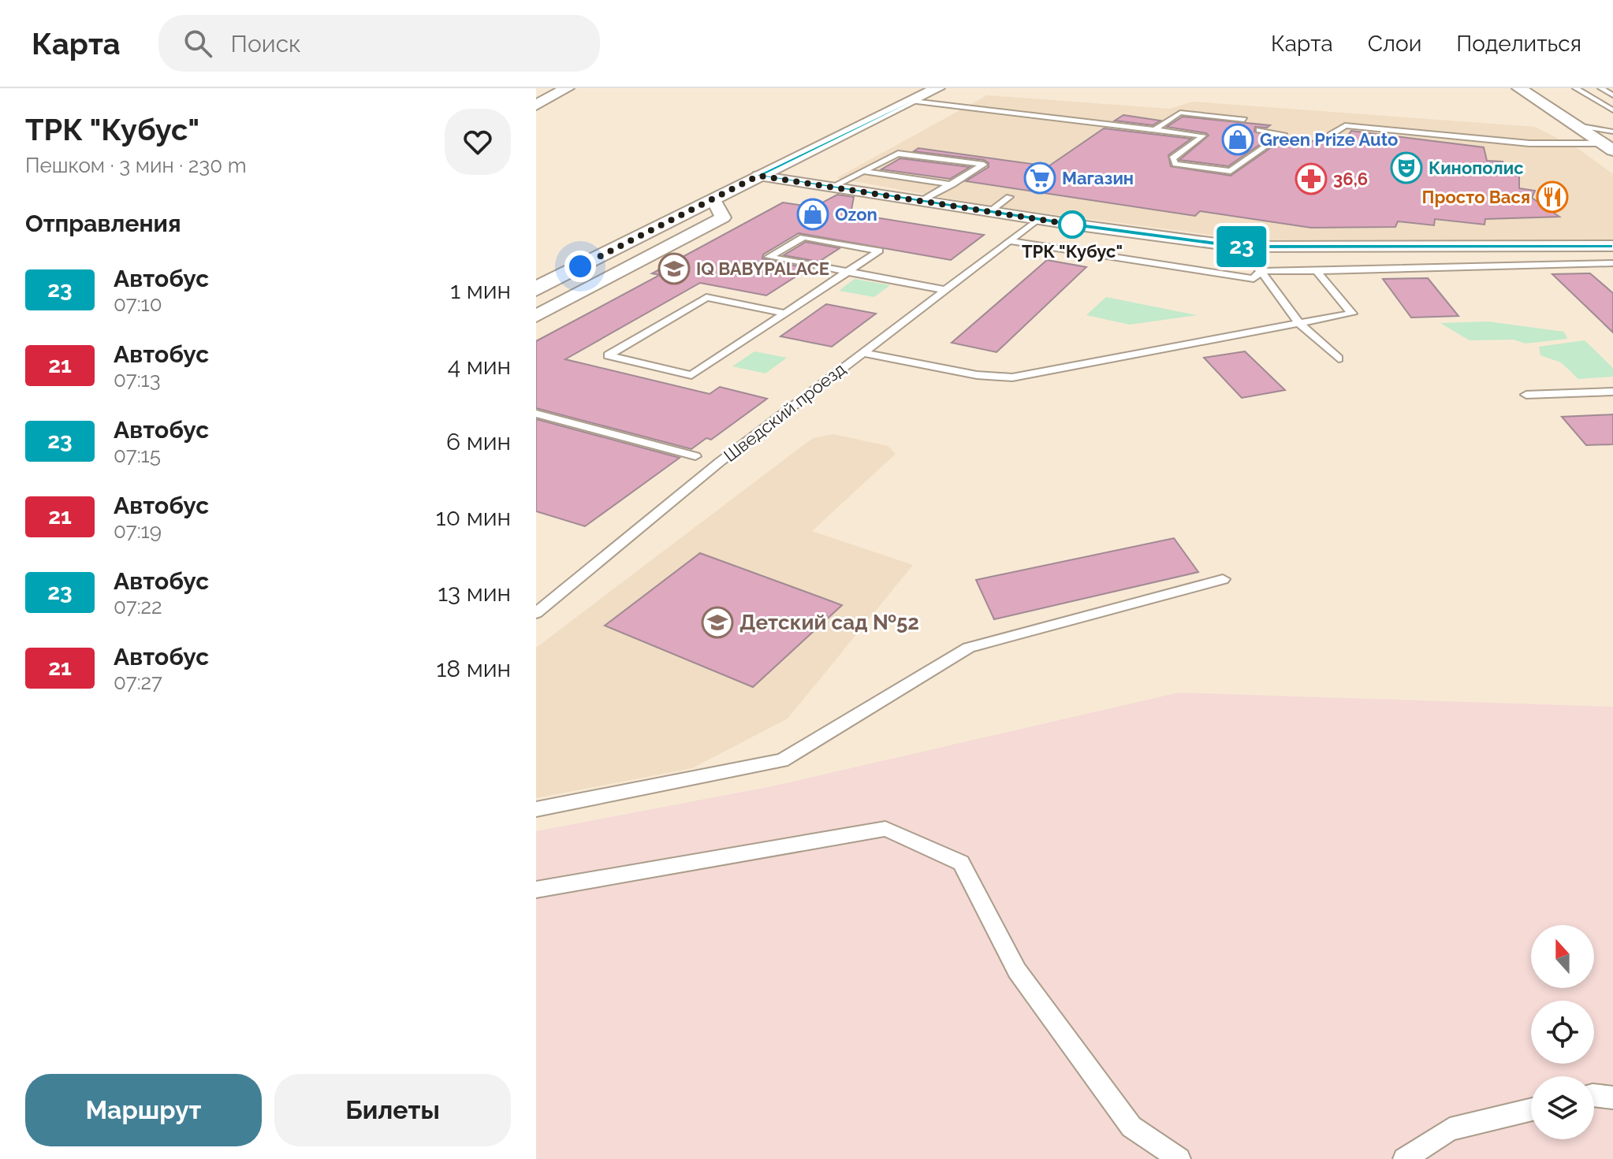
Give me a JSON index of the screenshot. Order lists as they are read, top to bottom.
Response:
{
  "streets": {
    "lane": ["Шведский проезд"]
  },
  "places": {
    "shop": ["Green Prize Auto", "Ozon"],
    "theatre": ["Кинополис"],
    "supermarket": ["Магазин"],
    "pharmacy": ["36,6"],
    "restaurant": ["Просто Вася"],
    "other": ["ТРК \"Кубус\""],
    "school or university": ["IQ BABYPALACE", "Детский сад №52"]
  },
  "lines": ["bus line 23"],
  "north": "top",
  "page": {
    "header": "Карта",
    "search": "Поиск",
    "nav": ["Карта", "Слои", "Поделиться"],
    "heading": [
      ["ТРК \"Кубус\"", "Пешком · 3 мин · 230 m"],
      "Отправления"
    ],
    "on_map": "23",
    "list": [
      {
        "mark": "23",
        "name": "Автобус",
        "note": "07:10",
        "value": "1 мин"
      },
      {
        "mark": "21",
        "name": "Автобус",
        "note": "07:13",
        "value": "4 мин"
      },
      {
        "mark": "23",
        "name": "Автобус",
        "note": "07:15",
        "value": "6 мин"
      },
      {
        "mark": "21",
        "name": "Автобус",
        "note": "07:19",
        "value": "10 мин"
      },
      {
        "mark": "23",
        "name": "Автобус",
        "note": "07:22",
        "value": "13 мин"
      },
      {
        "mark": "21",
        "name": "Автобус",
        "note": "07:27",
        "value": "18 мин"
      }
    ],
    "buttons": ["Маршрут", "Билеты"]
  }
}
